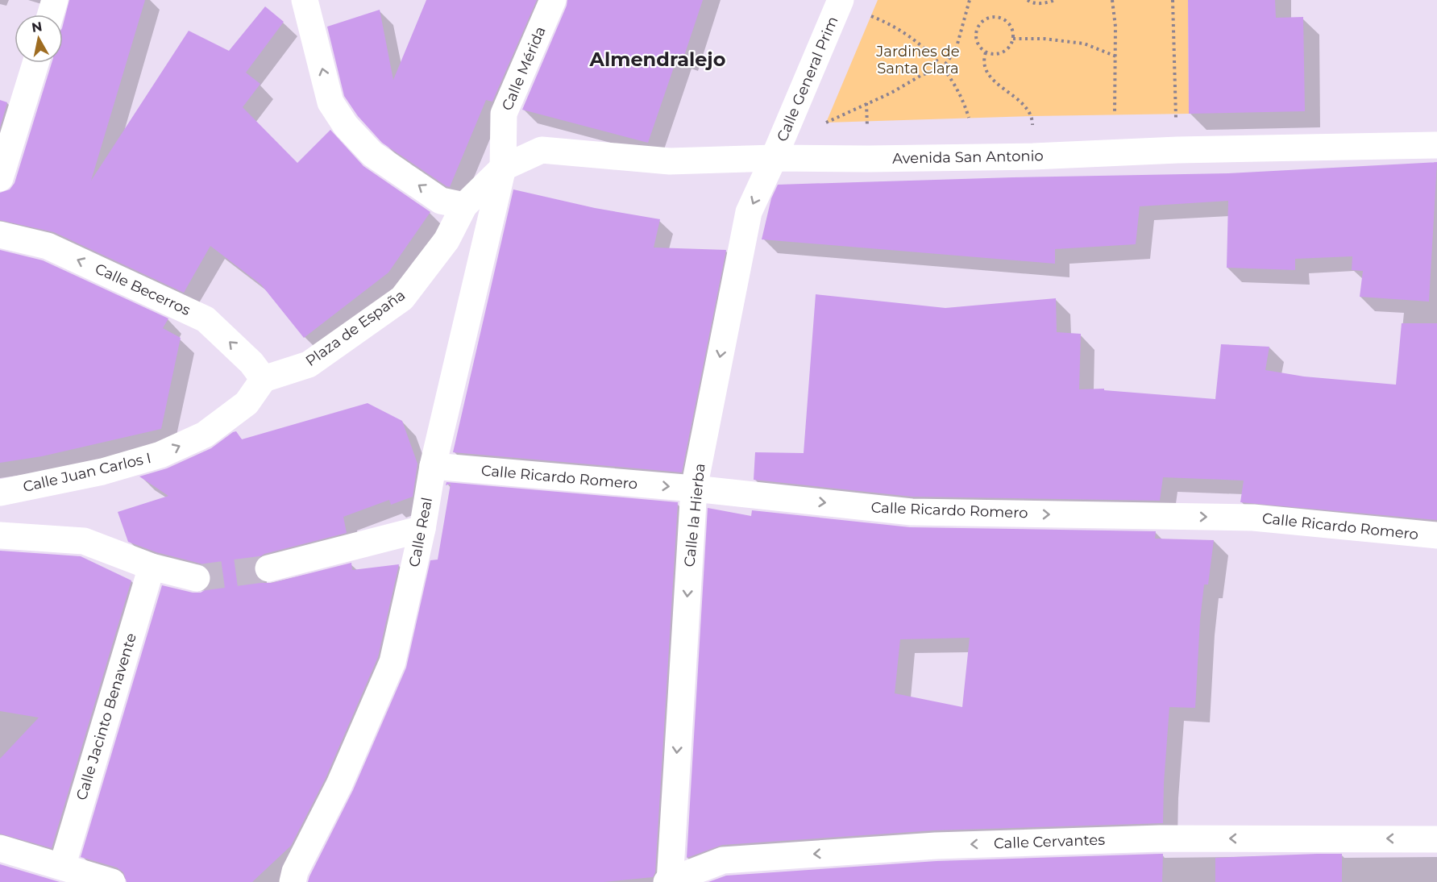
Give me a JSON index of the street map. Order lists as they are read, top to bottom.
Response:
{
  "streets": {
    "street": [
      "Calle Mérida",
      "Calle General Prim",
      "Avenida San Antonio",
      "Calle Becerros",
      "Plaza de España",
      "Calle Juan Carlos I",
      "Calle Ricardo Romero",
      "Calle la Hierba",
      "Calle Real",
      "Calle Jacinto Benavente",
      "Calle Cervantes"
    ]
  },
  "crossings": [
    ["Calle Mérida", "Avenida San Antonio"],
    ["Calle Mérida", "Plaza de España"],
    ["Calle Mérida", "Calle Real"],
    ["Calle General Prim", "Avenida San Antonio"],
    ["Calle General Prim", "Calle la Hierba"],
    ["Avenida San Antonio", "Plaza de España"],
    ["Avenida San Antonio", "Calle la Hierba"],
    ["Avenida San Antonio", "Calle Real"],
    ["Calle Becerros", "Plaza de España"],
    ["Calle Becerros", "Calle Juan Carlos I"],
    ["Plaza de España", "Calle Juan Carlos I"],
    ["Plaza de España", "Calle Real"],
    ["Calle Ricardo Romero", "Calle la Hierba"],
    ["Calle Ricardo Romero", "Calle Real"],
    ["Calle la Hierba", "Calle Cervantes"]
  ],
  "one_way": [
    "Calle Becerros",
    "Calle Ricardo Romero",
    "Calle la Hierba",
    "Calle Cervantes"
  ],
  "districts": ["Almendralejo"],
  "parks": ["Jardines de Santa Clara"],
  "north": "top"
}
